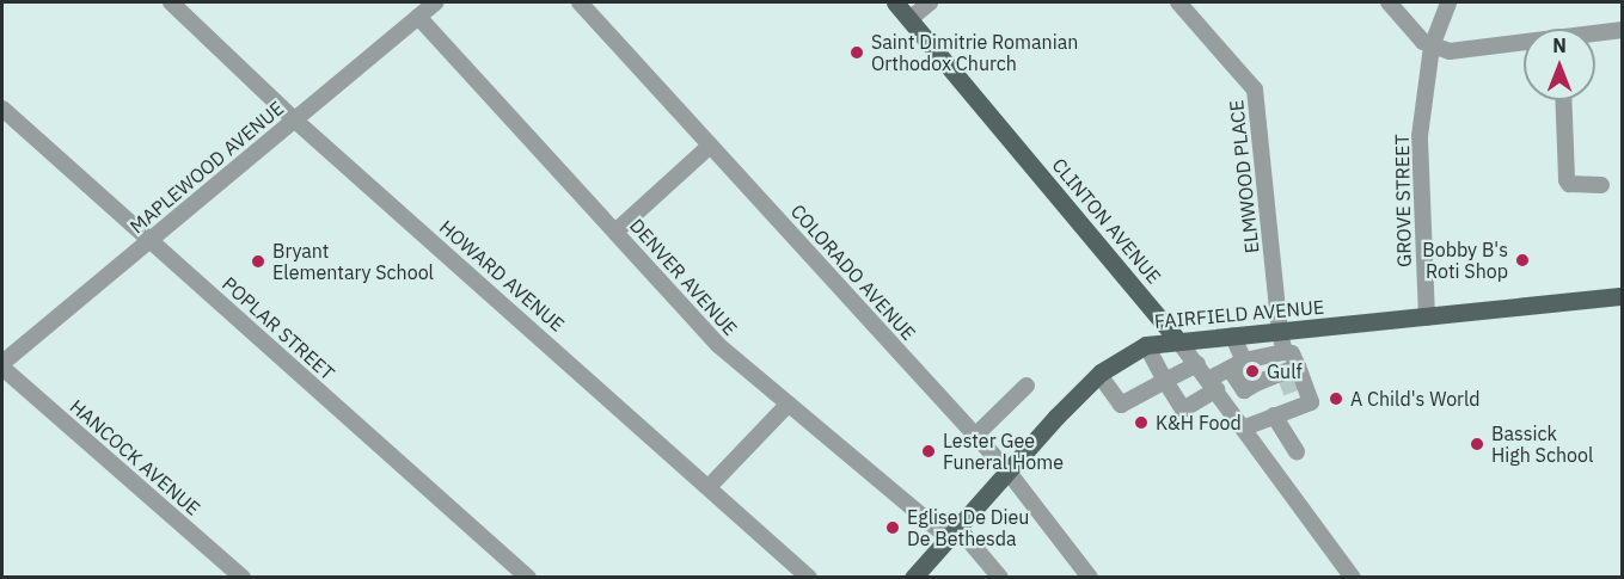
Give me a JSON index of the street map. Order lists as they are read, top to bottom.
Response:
{
  "streets": {
    "main road": ["CLINTON AVENUE", "FAIRFIELD AVENUE"],
    "street": [
      "MAPLEWOOD AVENUE",
      "ELMWOOD PLACE",
      "GROVE STREET",
      "COLORADO AVENUE",
      "HOWARD AVENUE",
      "DENVER AVENUE",
      "POPLAR STREET",
      "HANCOCK AVENUE"
    ]
  },
  "crossings": [
    ["MAPLEWOOD AVENUE", "HOWARD AVENUE"],
    ["MAPLEWOOD AVENUE", "DENVER AVENUE"],
    ["MAPLEWOOD AVENUE", "POPLAR STREET"],
    ["MAPLEWOOD AVENUE", "HANCOCK AVENUE"],
    ["ELMWOOD PLACE", "FAIRFIELD AVENUE"],
    ["GROVE STREET", "FAIRFIELD AVENUE"],
    ["CLINTON AVENUE", "FAIRFIELD AVENUE"],
    ["COLORADO AVENUE", "FAIRFIELD AVENUE"],
    ["DENVER AVENUE", "FAIRFIELD AVENUE"]
  ],
  "places": [
    "Saint Dimitrie Romanian Orthodox Church",
    "Bobby B's Roti Shop",
    "Bryant Elementary School",
    "Gulf",
    "A Child's World",
    "K&H Food",
    "Bassick High School",
    "Lester Gee Funeral Home",
    "Eglise De Dieu De Bethesda"
  ],
  "north": "top"
}
